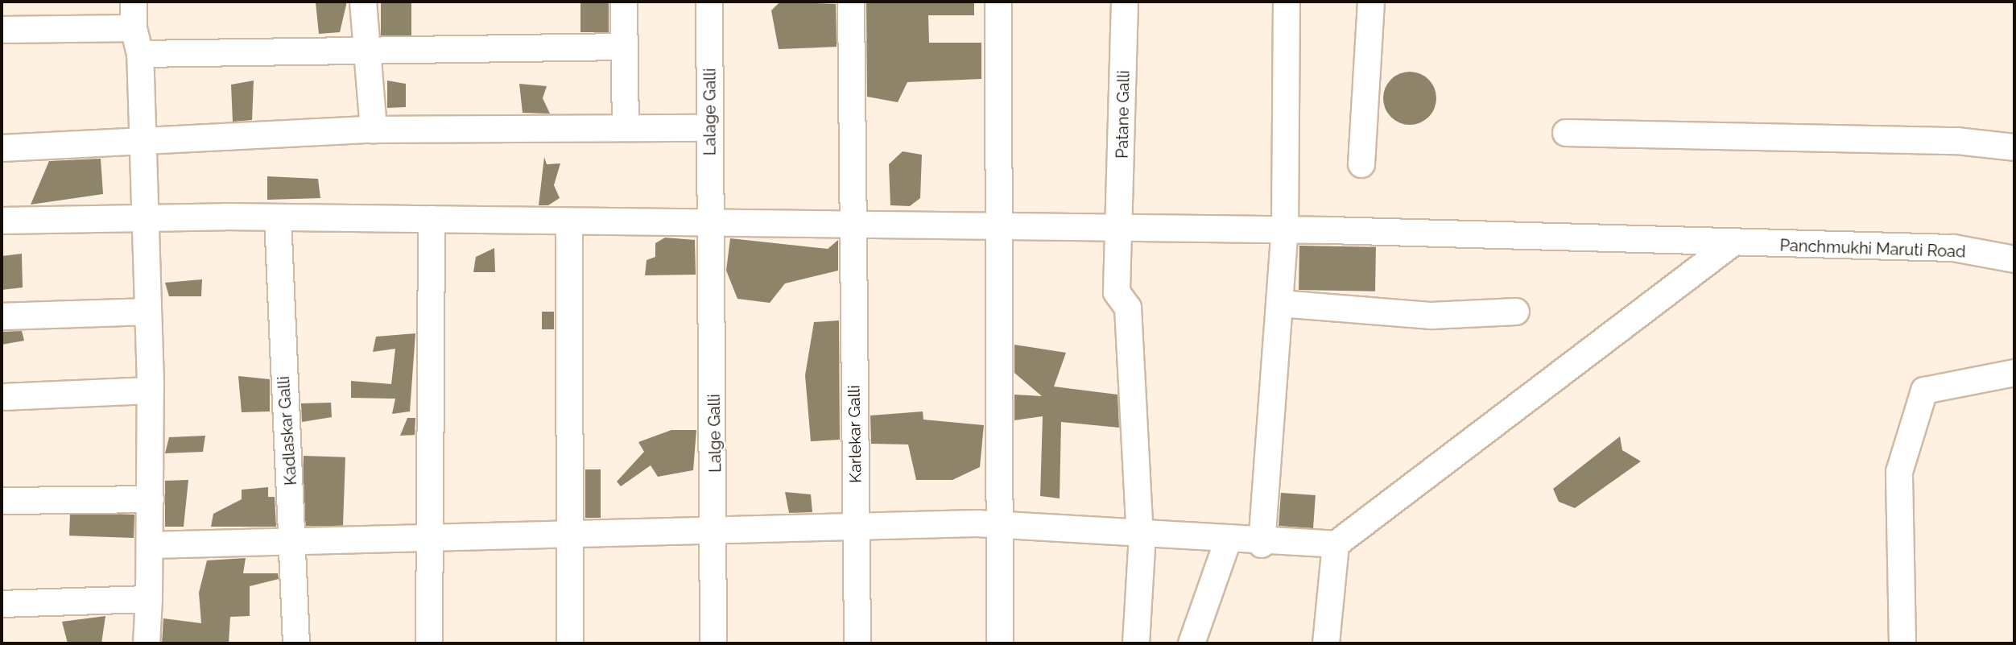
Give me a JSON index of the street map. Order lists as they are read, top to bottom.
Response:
{
  "streets": {
    "street": [
      "Lalage Galli",
      "Patane Galli",
      "Panchmukhi Maruti Road",
      "Kadlaskar Galli",
      "Lalge Galli",
      "Karlekar Galli"
    ]
  },
  "crossings": [
    ["Lalage Galli", "Panchmukhi Maruti Road"],
    ["Lalage Galli", "Lalge Galli"],
    ["Patane Galli", "Panchmukhi Maruti Road"],
    ["Panchmukhi Maruti Road", "Kadlaskar Galli"],
    ["Panchmukhi Maruti Road", "Lalge Galli"],
    ["Panchmukhi Maruti Road", "Karlekar Galli"]
  ]
}
